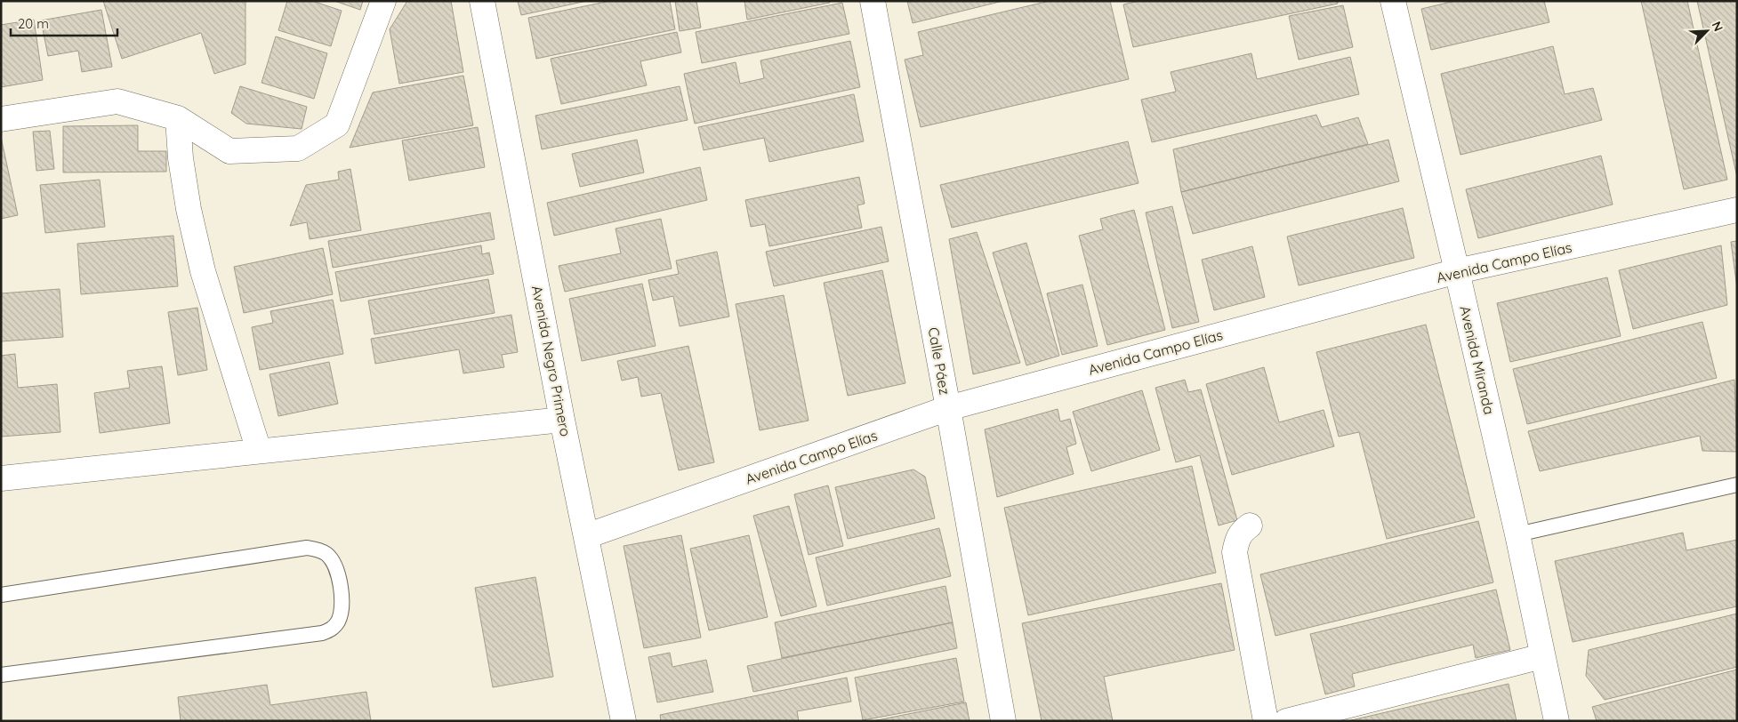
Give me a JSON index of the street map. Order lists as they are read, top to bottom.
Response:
{
  "streets": {
    "street": [
      "Avenida Campo Elías",
      "Avenida Miranda",
      "Avenida Negro Primero",
      "Calle Páez"
    ]
  },
  "crossings": [
    ["Avenida Campo Elías", "Avenida Miranda"],
    ["Avenida Campo Elías", "Avenida Negro Primero"],
    ["Avenida Campo Elías", "Calle Páez"]
  ],
  "scale_bar": "20 m",
  "north": "top right"
}
